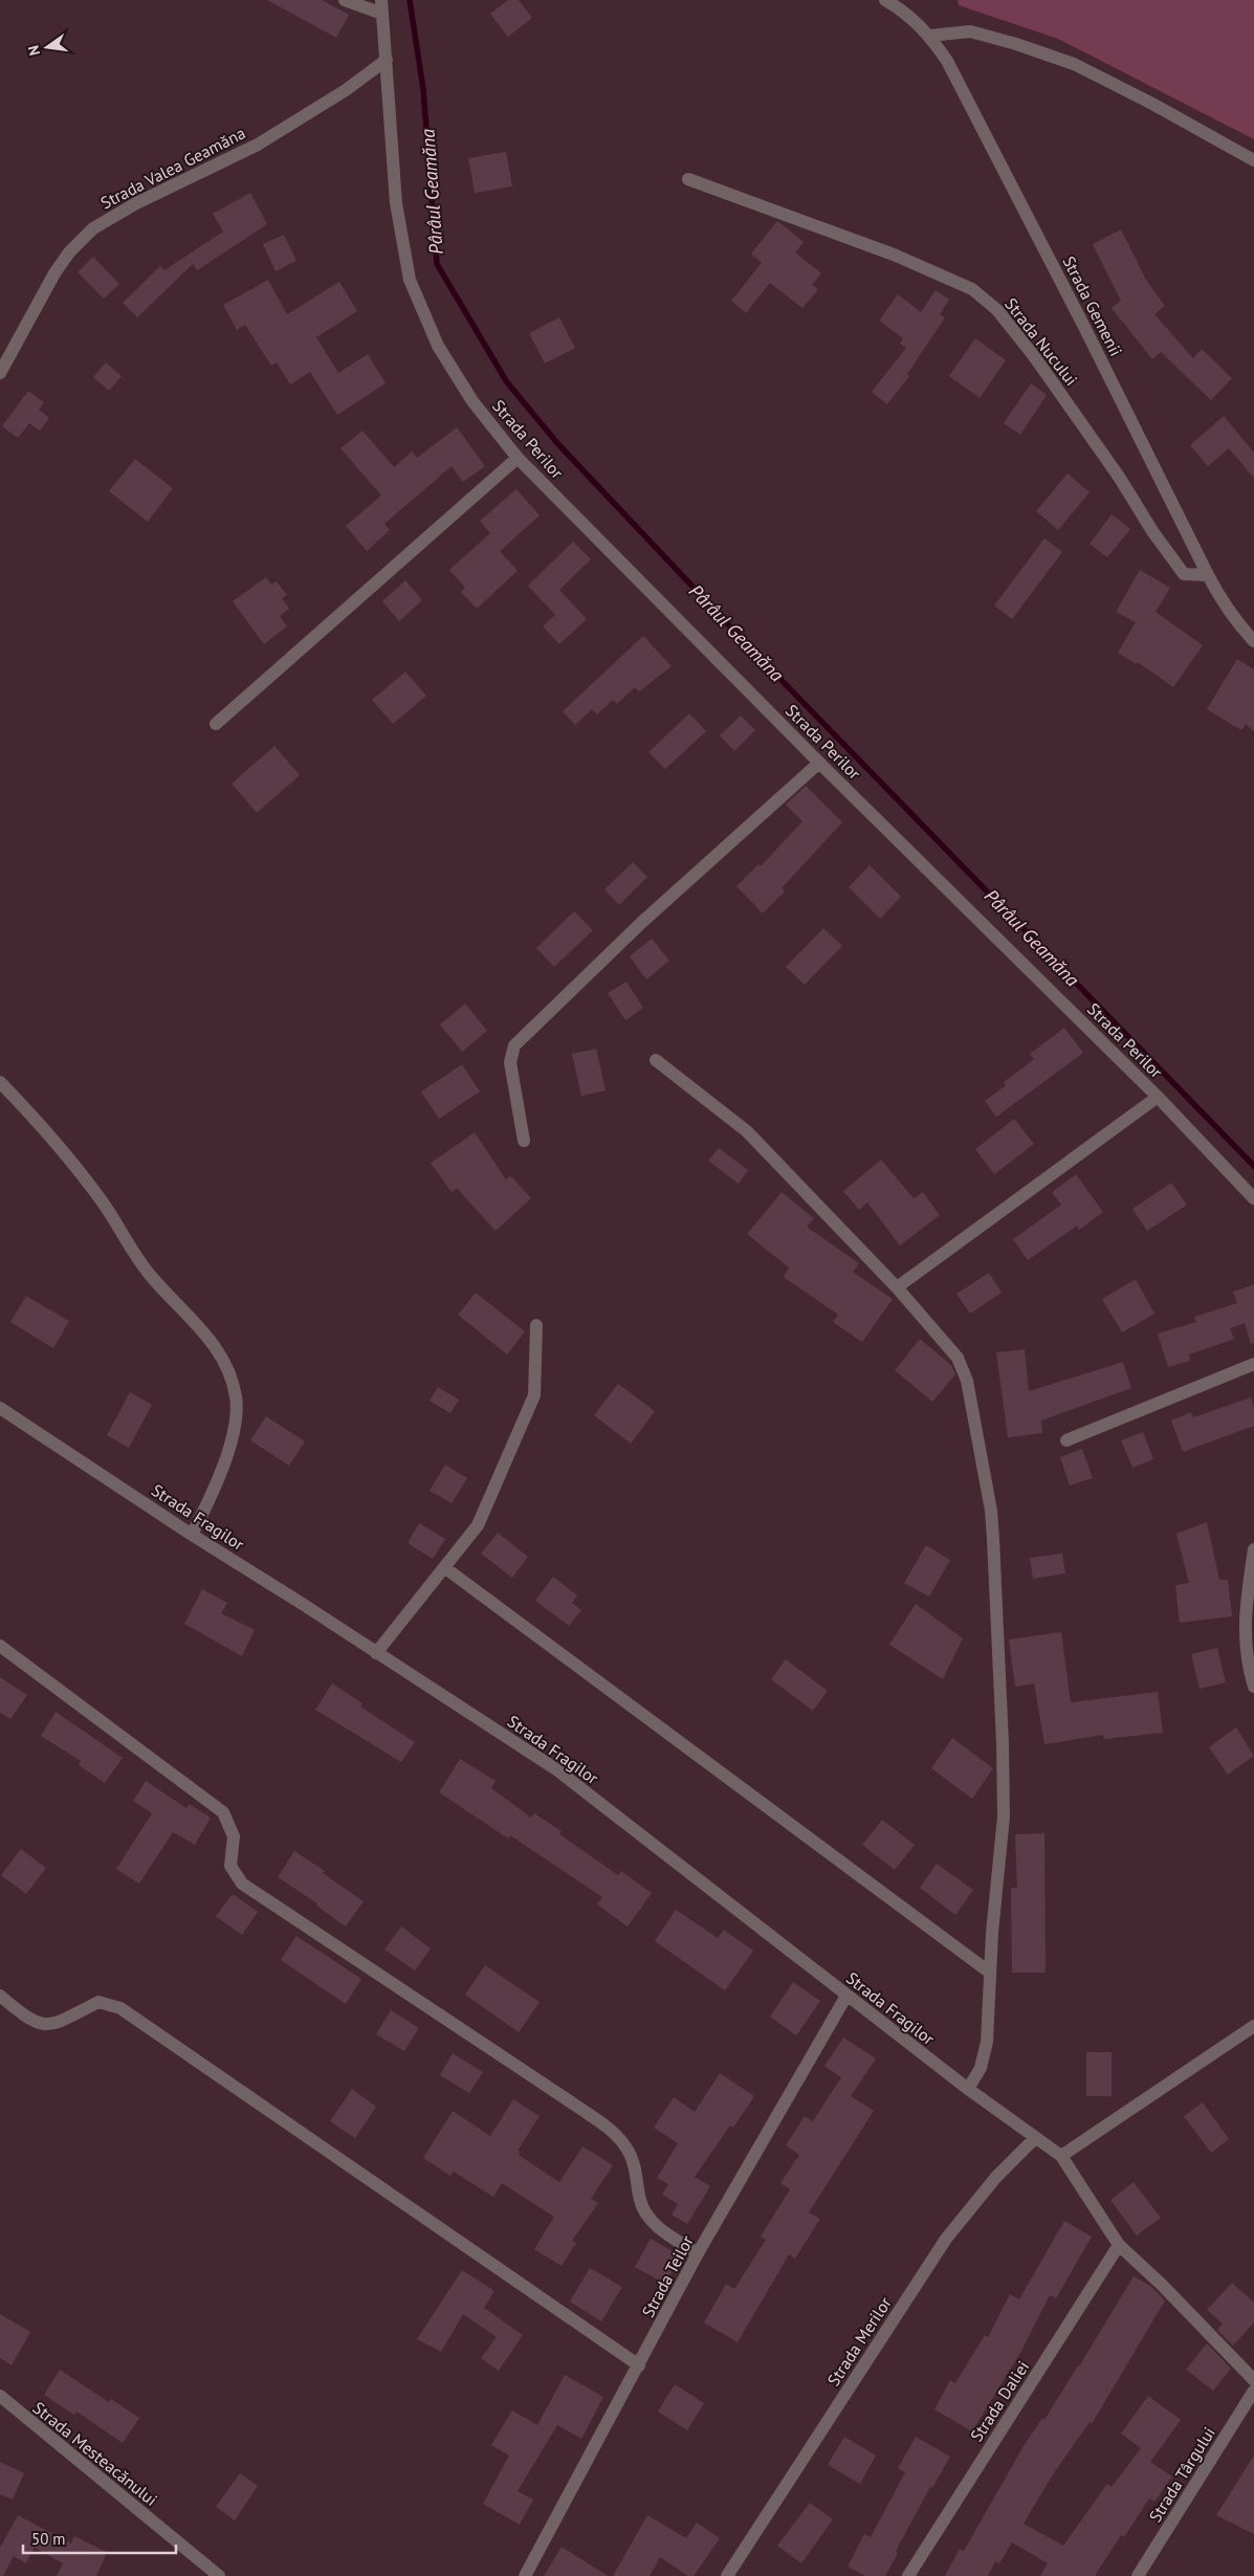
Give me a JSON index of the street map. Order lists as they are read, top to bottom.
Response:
{
  "streets": {
    "street": [
      "Strada Valea Geamăna",
      "Strada Gemenii",
      "Strada Nucului",
      "Strada Perilor",
      "Strada Fragilor",
      "Strada Teilor",
      "Strada Merilor",
      "Strada Daliei",
      "Strada Mesteacănului",
      "Strada Târgului"
    ]
  },
  "crossings": [
    ["Strada Valea Geamăna", "Strada Perilor"],
    ["Strada Gemenii", "Strada Nucului"],
    ["Strada Fragilor", "Strada Teilor"],
    ["Strada Fragilor", "Strada Merilor"]
  ],
  "water": ["Pârâul Geamăna"],
  "scale_bar": "50 m",
  "north": "left"
}
